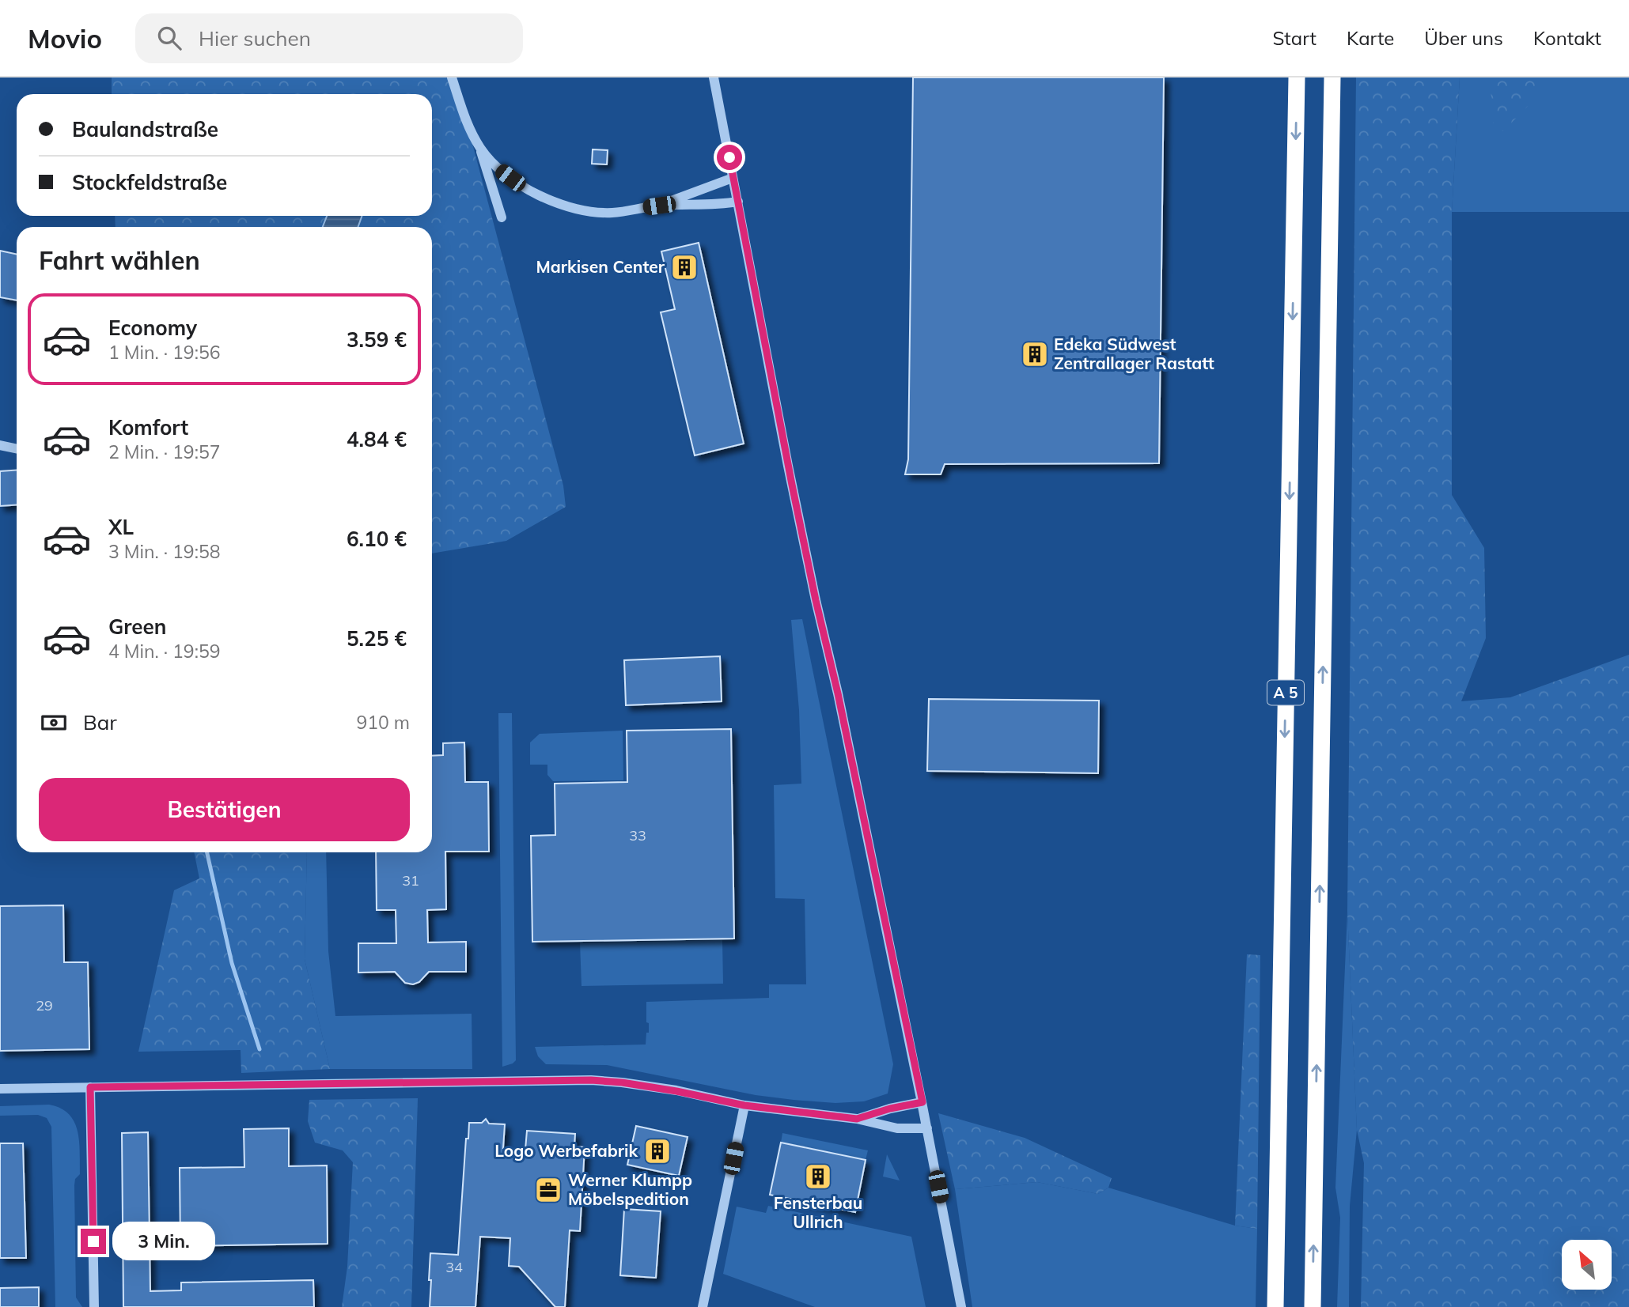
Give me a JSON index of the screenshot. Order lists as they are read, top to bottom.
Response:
{
  "streets": {
    "highway": ["A 5"]
  },
  "places": {
    "building": [
      "Markisen Center",
      "Edeka Südwest Zentrallager Rastatt",
      "Logo Werbefabrik",
      "Fensterbau Ullrich"
    ],
    "office": ["Werner Klumpp Möbelspedition"]
  },
  "house_numbers": [
    "33",
    "31",
    "29",
    "34"
  ],
  "north": "top left",
  "page": {
    "header": "Movio",
    "search": "Hier suchen",
    "nav": [
      "Start",
      "Karte",
      "Über uns",
      "Kontakt"
    ],
    "banner": ["Baulandstraße", "Stockfeldstraße"],
    "heading": "Fahrt wählen",
    "list": [
      {
        "name": "Economy",
        "note": "1 Min. · 19:56",
        "value": "3.59 €"
      },
      {
        "name": "Komfort",
        "note": "2 Min. · 19:57",
        "value": "4.84 €"
      },
      {
        "name": "XL",
        "note": "3 Min. · 19:58",
        "value": "6.10 €"
      },
      {
        "name": "Green",
        "note": "4 Min. · 19:59",
        "value": "5.25 €"
      }
    ],
    "pay": ["Bar", "910 m"],
    "buttons": "Bestätigen",
    "bubble": "3 Min."
  }
}
